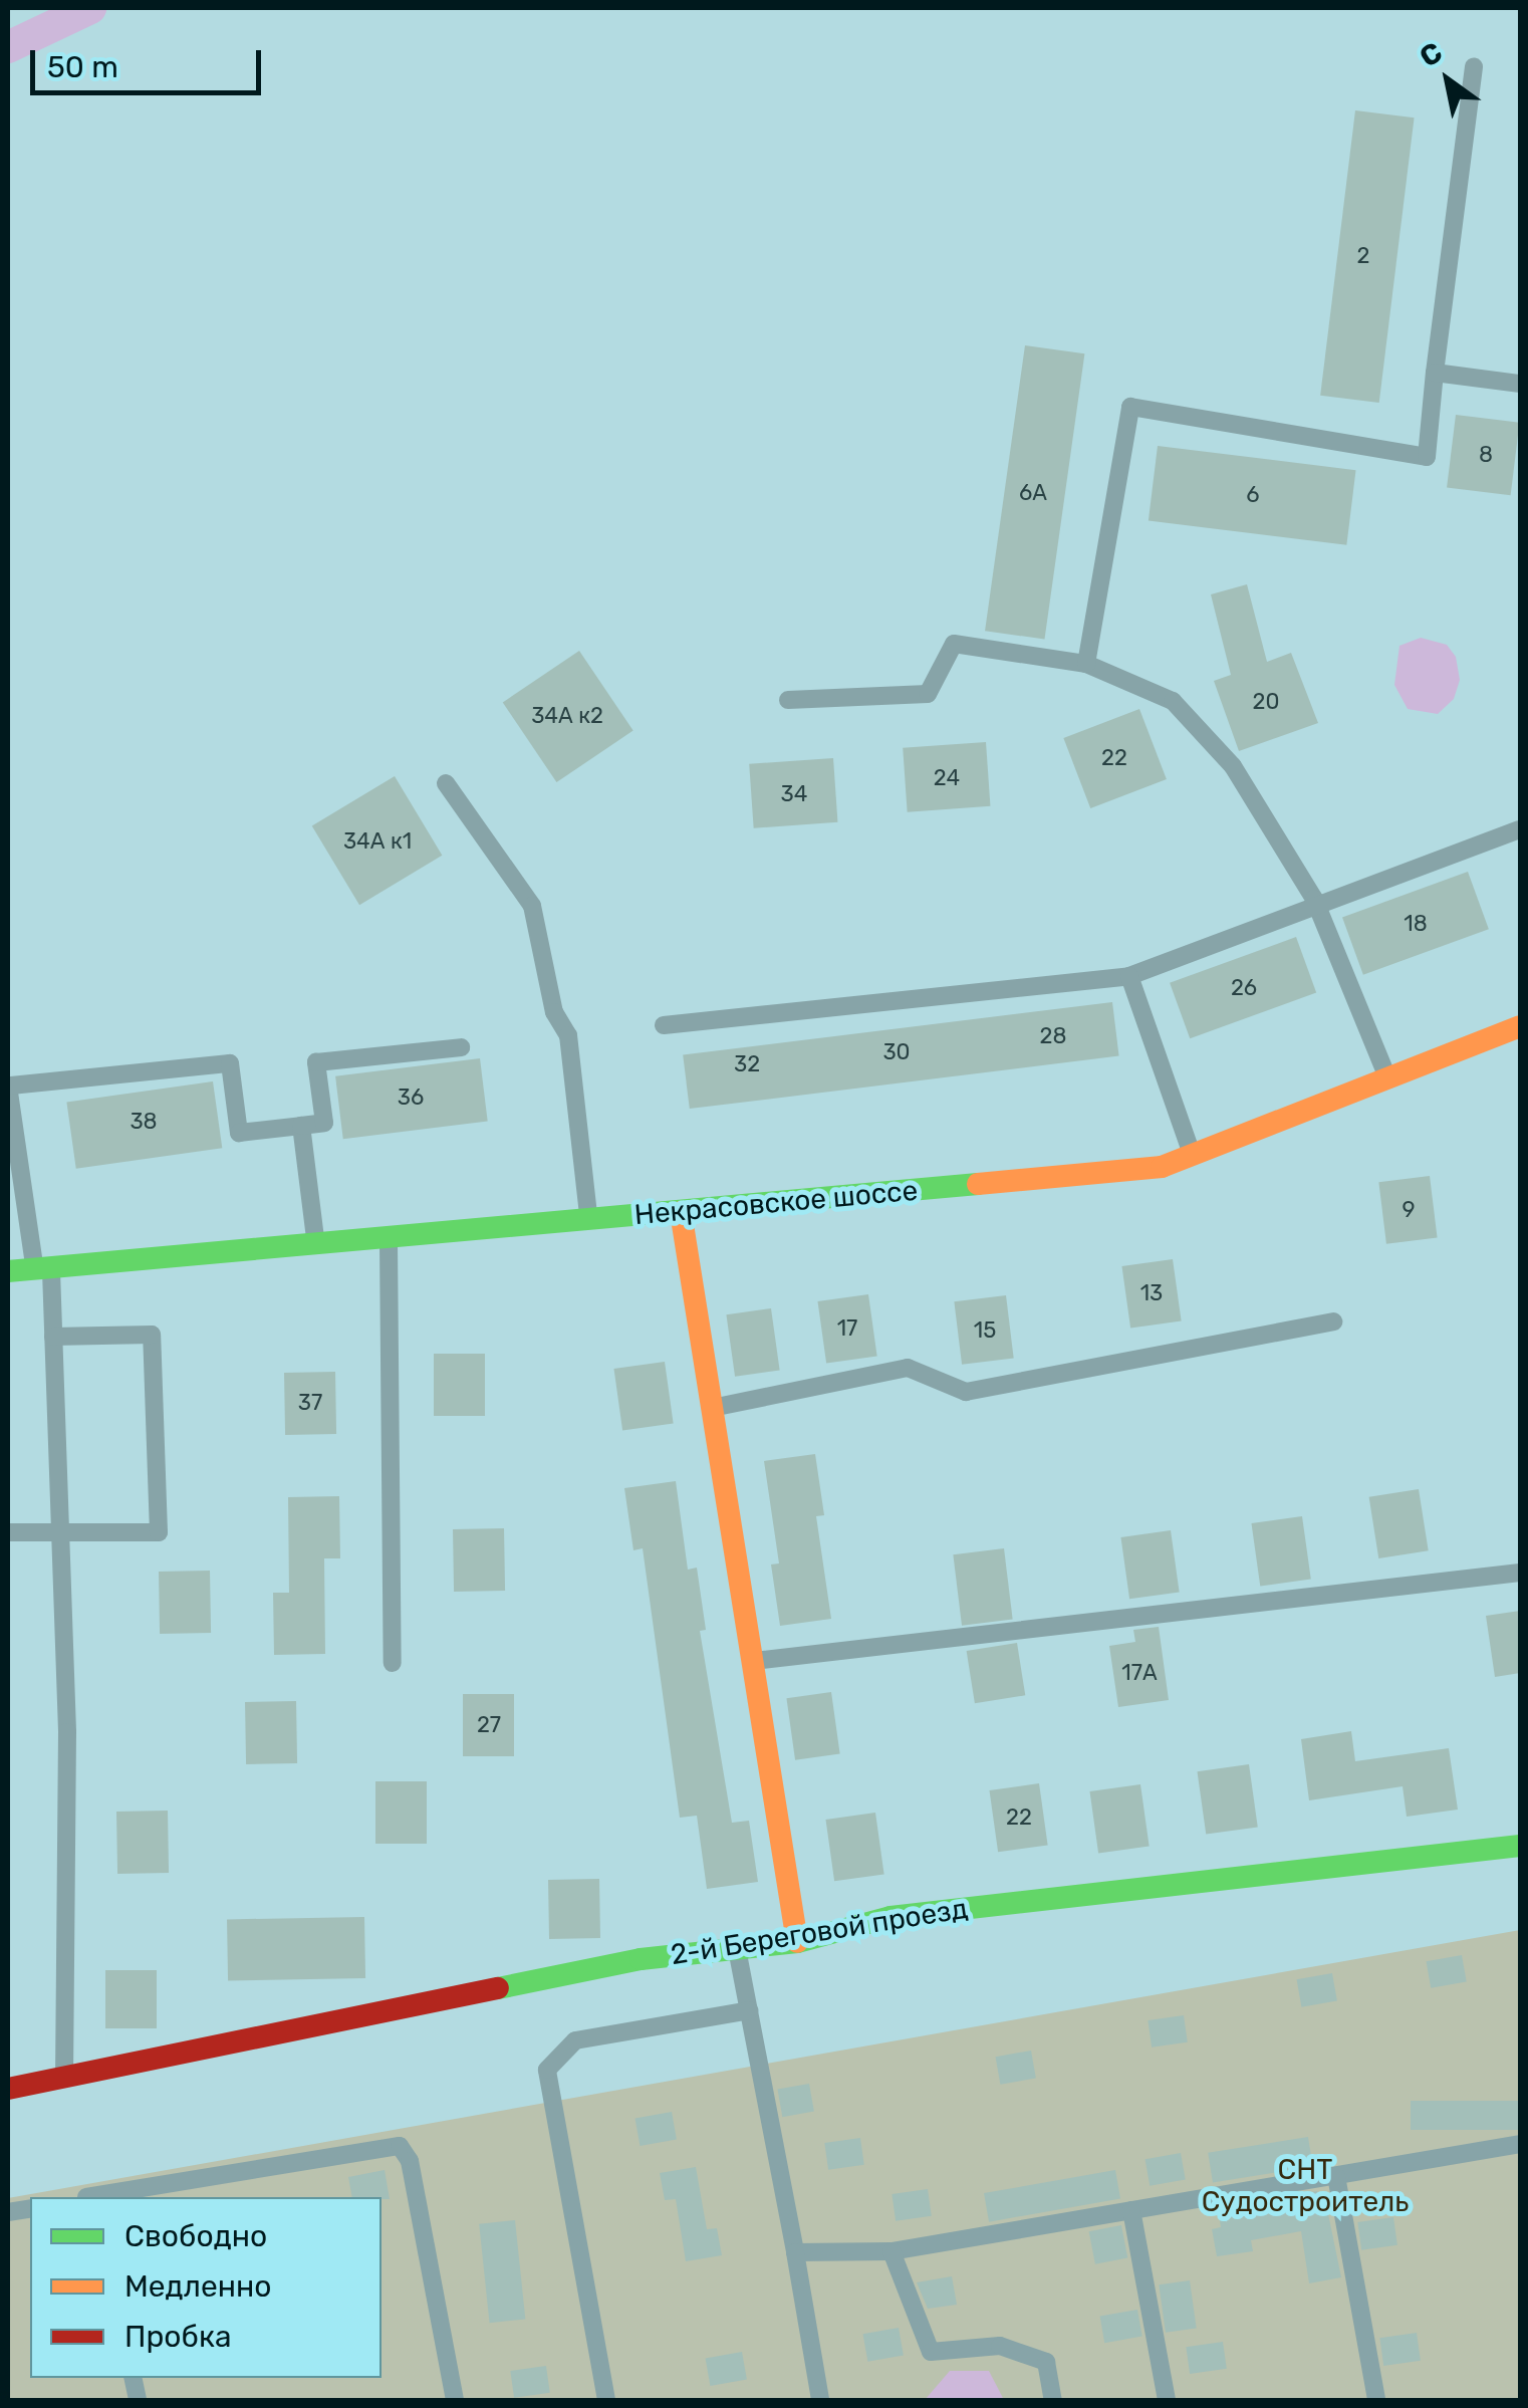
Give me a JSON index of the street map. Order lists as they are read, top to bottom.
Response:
{
  "streets": {
    "street": ["Некрасовское шоссе", "2-й Береговой проезд"]
  },
  "parks": ["СНТ Судостроитель"],
  "house_numbers": [
    "2",
    "8",
    "6А",
    "6",
    "20",
    "34А к2",
    "22",
    "24",
    "34",
    "34А к1",
    "18",
    "26",
    "28",
    "30",
    "32",
    "36",
    "38",
    "9",
    "13",
    "17",
    "15",
    "37",
    "17А",
    "27",
    "22"
  ],
  "legend": ["Свободно", "Медленно", "Пробка"],
  "scale_bar": "50 m",
  "north": "top left"
}
